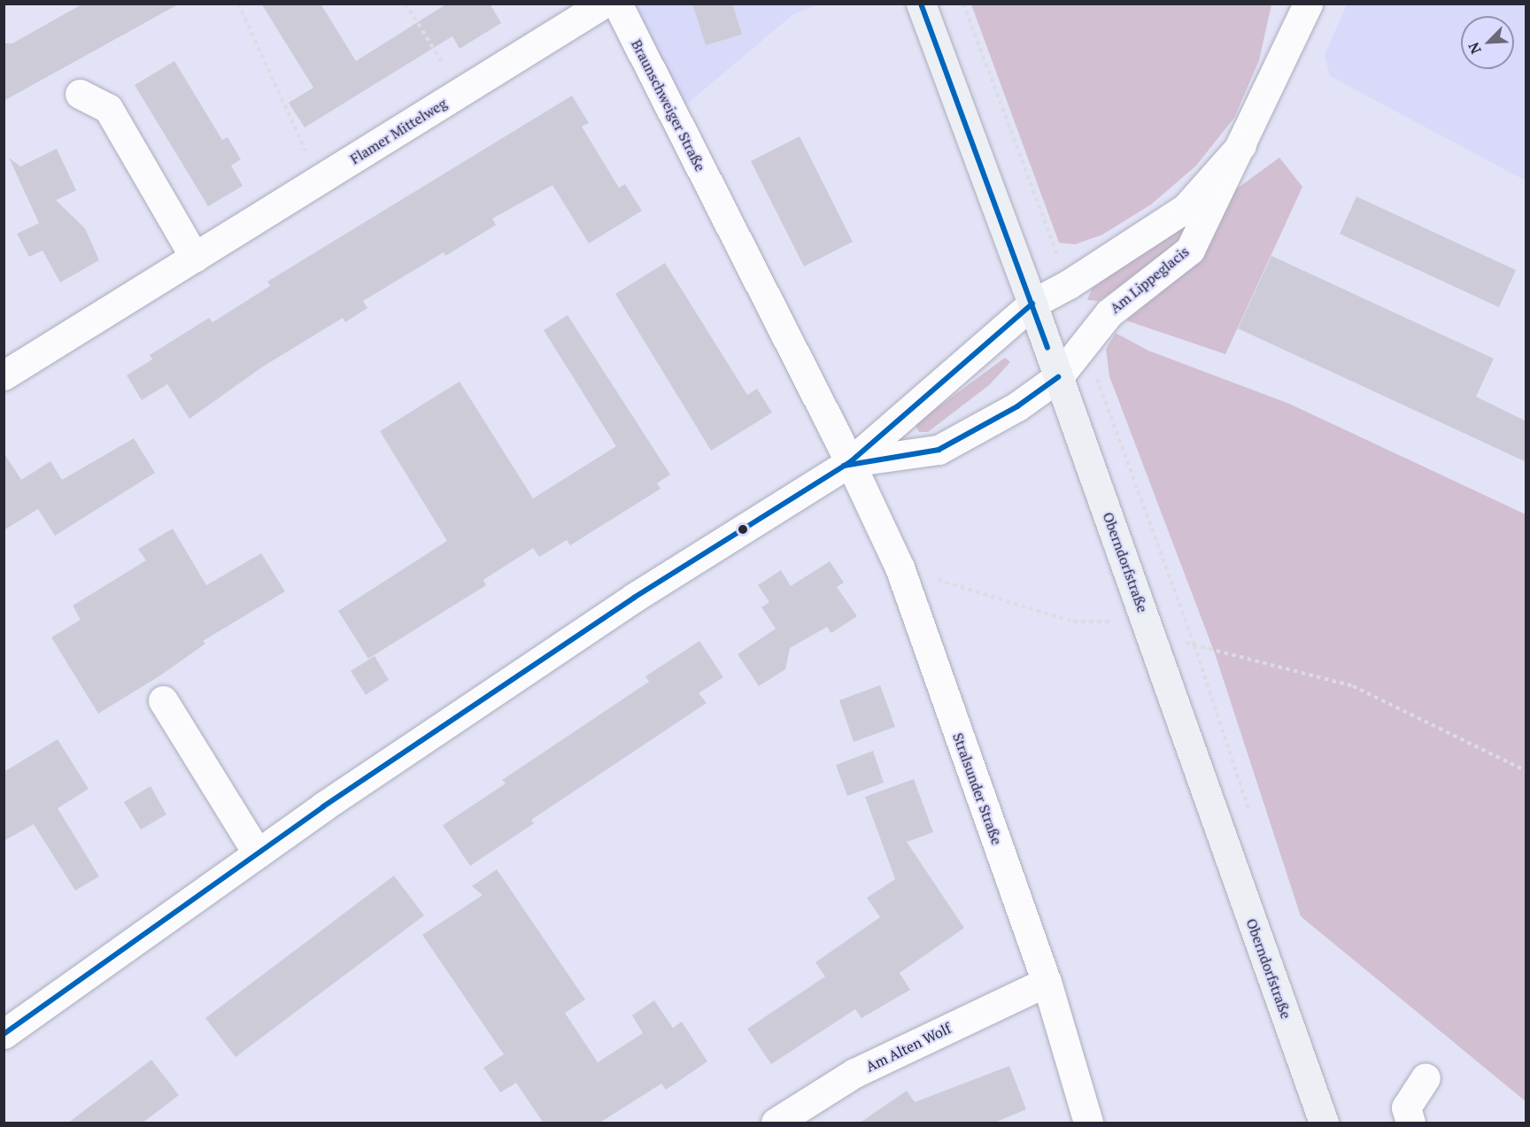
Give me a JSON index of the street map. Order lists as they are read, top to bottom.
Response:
{
  "streets": {
    "main road": ["Oberndorfstraße"],
    "street": [
      "Braunschweiger Straße",
      "Flamer Mittelweg",
      "Am Lippeglacis",
      "Stralsunder Straße",
      "Am Alten Wolf"
    ]
  },
  "crossings": [
    ["Braunschweiger Straße", "Am Lippeglacis"],
    ["Braunschweiger Straße", "Stralsunder Straße"],
    ["Am Lippeglacis", "Oberndorfstraße"],
    ["Am Lippeglacis", "Stralsunder Straße"],
    ["Stralsunder Straße", "Am Alten Wolf"]
  ],
  "north": "bottom left"
}
